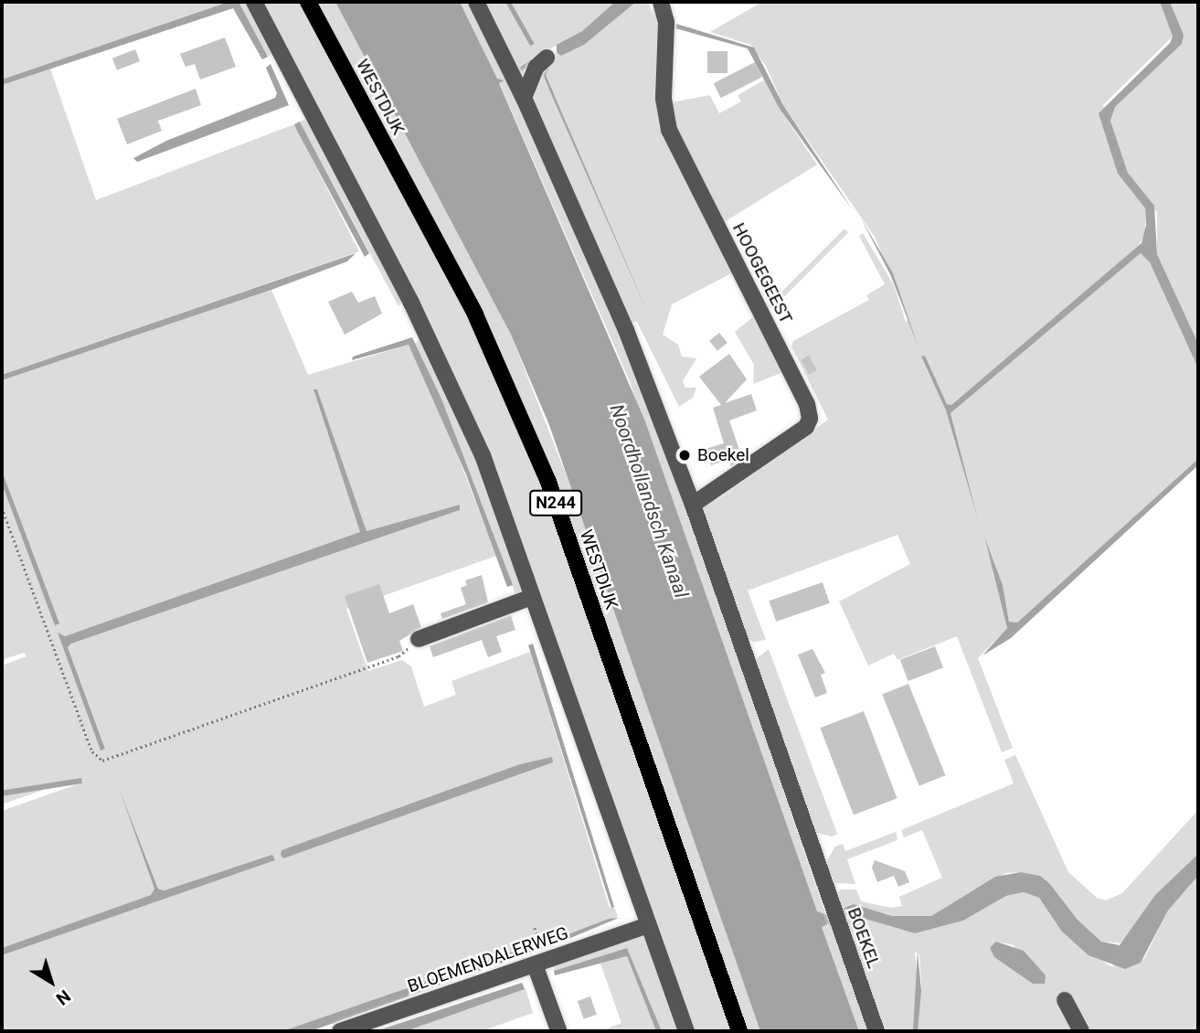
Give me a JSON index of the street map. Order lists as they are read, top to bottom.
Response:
{
  "streets": {
    "main road": ["WESTDIJK", "N244"],
    "street": ["HOOGEGEEST", "BOEKEL", "BLOEMENDALERWEG"]
  },
  "crossings": [
    ["HOOGEGEEST", "BOEKEL"]
  ],
  "water": ["Noordhollandsch Kanaal"],
  "places": ["Boekel"],
  "north": "bottom right"
}
